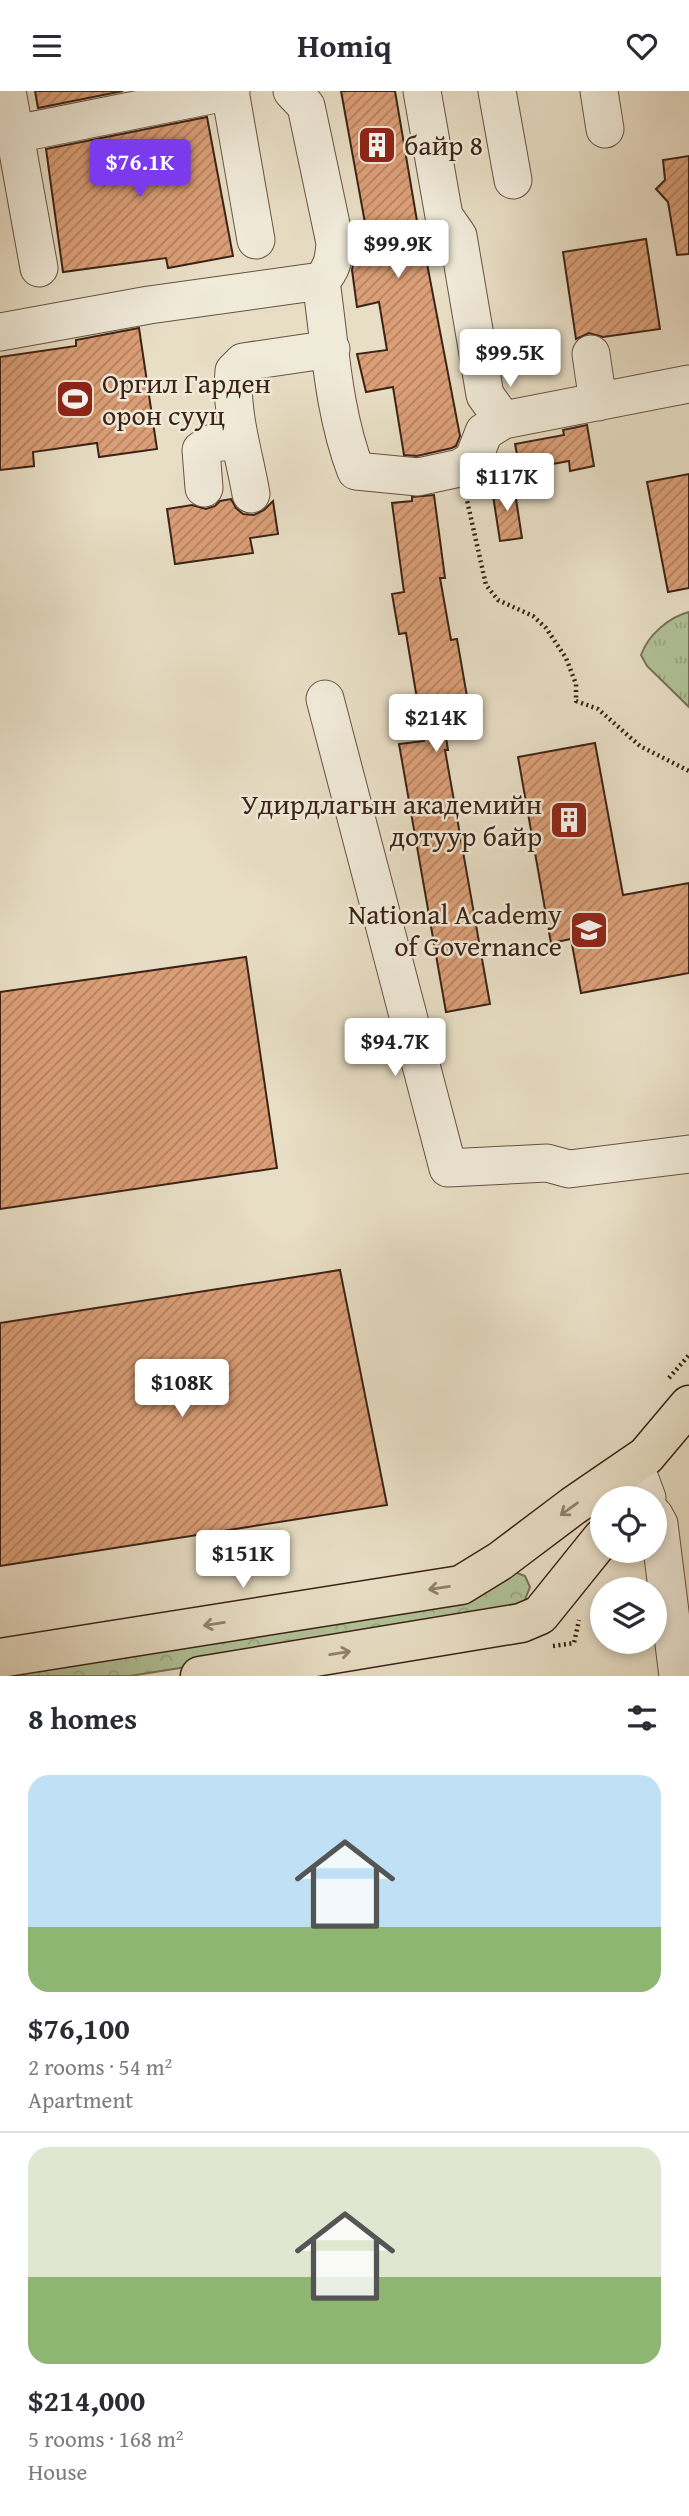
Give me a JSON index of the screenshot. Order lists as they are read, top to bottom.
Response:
{
  "places": {
    "building": ["байр 8", "Удирдлагын академийн дотуур байр"],
    "sports": ["Оргил Гарден орон сууц"],
    "school or university": ["National Academy of Governance"]
  },
  "page": {
    "header": "Homiq",
    "price": [
      "$76.1K",
      "$99.9K",
      "$99.5K",
      "$117K",
      "$214K",
      "$94.7K",
      "$108K",
      "$151K"
    ],
    "heading": "8 homes",
    "list": [
      {
        "name": "$76,100",
        "note": "2 rooms · 54 m² · Apartment"
      },
      {
        "name": "$214,000",
        "note": "5 rooms · 168 m² · House"
      }
    ]
  }
}
